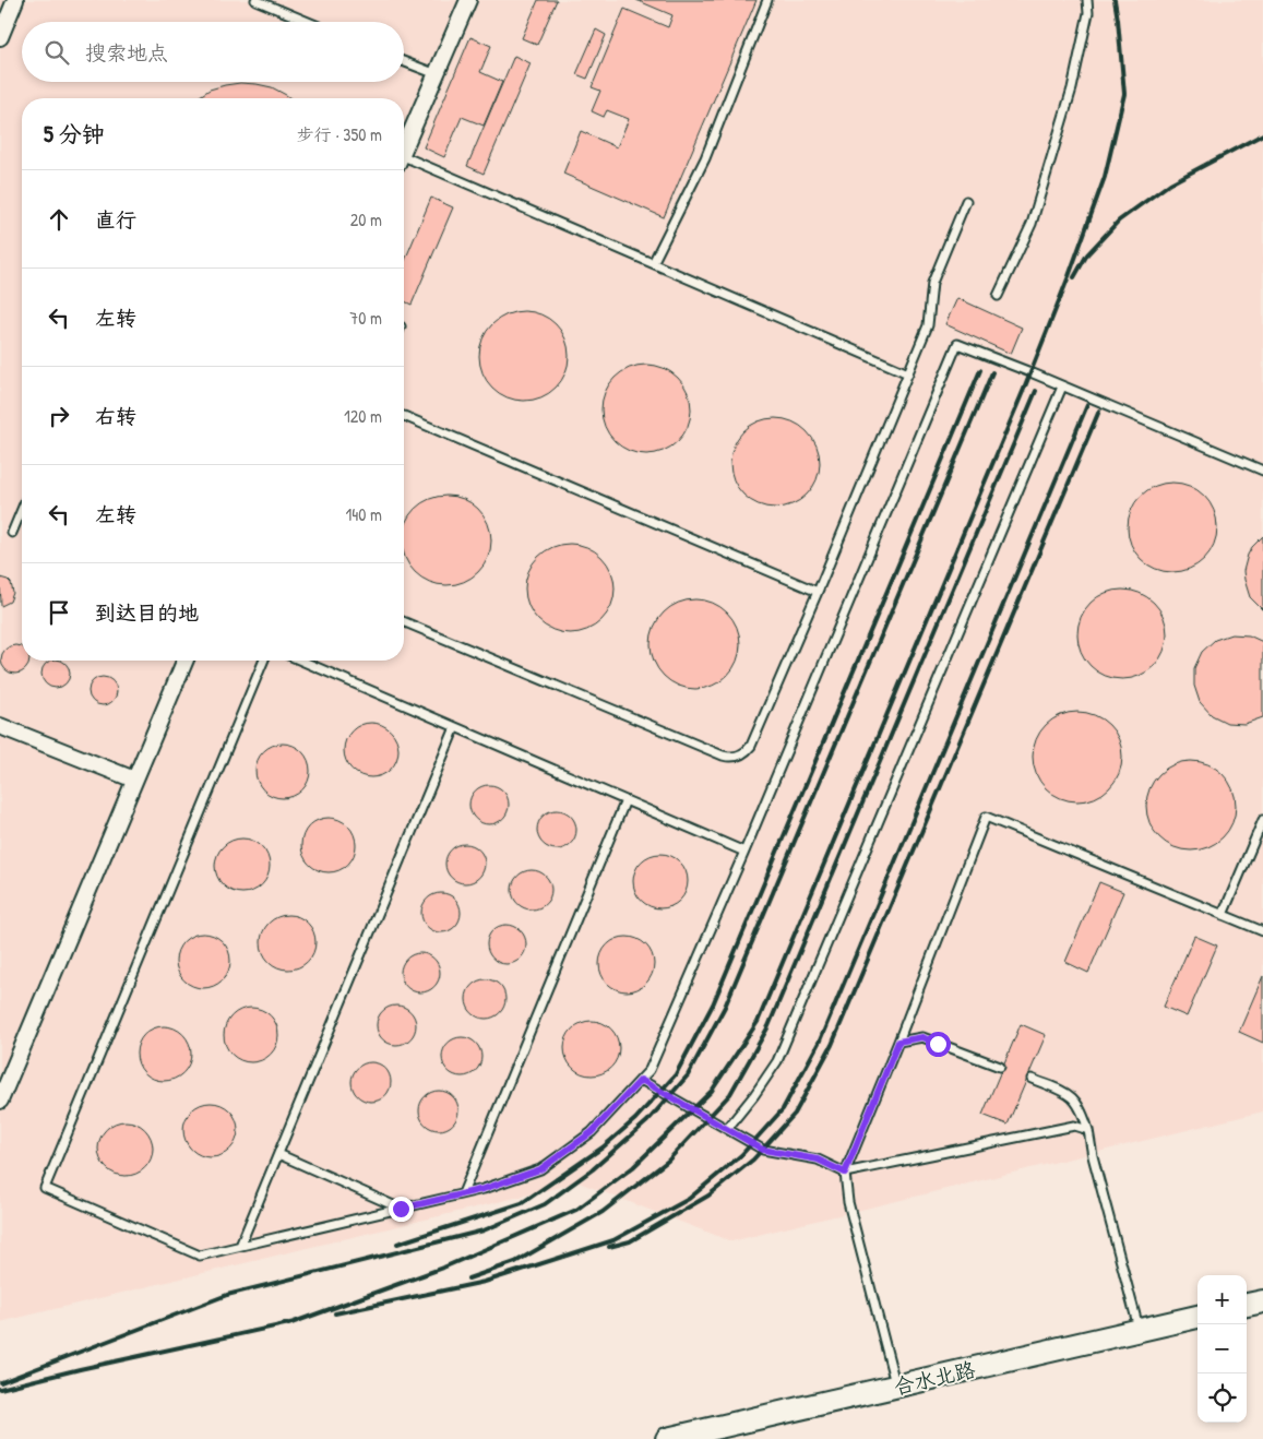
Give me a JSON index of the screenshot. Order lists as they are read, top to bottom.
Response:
{
  "streets": {
    "street": ["合水北路"]
  },
  "page": {
    "search": "搜索地点",
    "heading": ["5 分钟", "步行 · 350 m"],
    "list": [
      ["直行", "20 m"],
      ["左转", "70 m"],
      ["右转", "120 m"],
      ["左转", "140 m"],
      "到达目的地"
    ],
    "map_buttons": ["+", "−"]
  }
}
